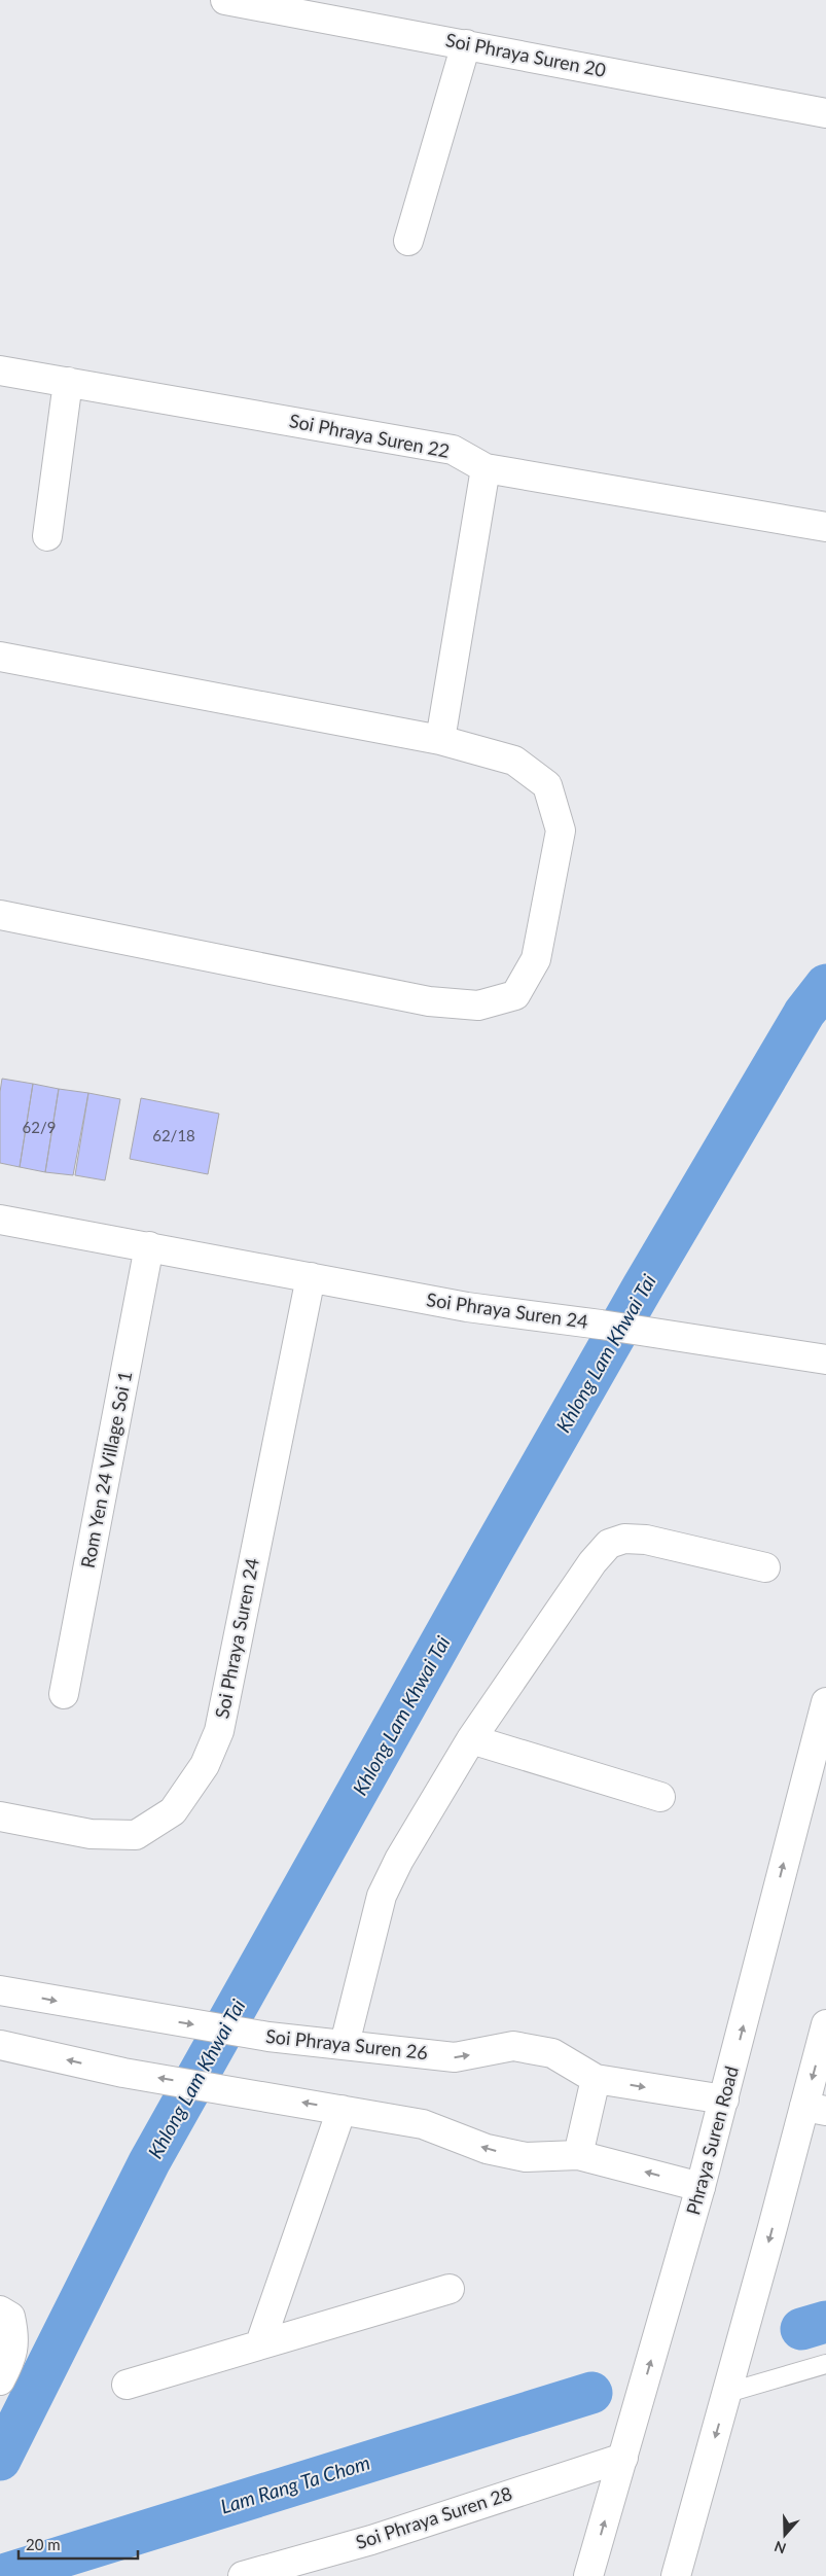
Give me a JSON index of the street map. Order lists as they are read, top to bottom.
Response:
{
  "streets": {
    "street": [
      "Soi Phraya Suren 20",
      "Soi Phraya Suren 22",
      "Soi Phraya Suren 24",
      "Rom Yen 24 Village Soi 1",
      "Soi Phraya Suren 26",
      "Phraya Suren Road",
      "Soi Phraya Suren 28"
    ]
  },
  "crossings": [
    ["Soi Phraya Suren 24", "Rom Yen 24 Village Soi 1"],
    ["Soi Phraya Suren 26", "Phraya Suren Road"],
    ["Phraya Suren Road", "Soi Phraya Suren 28"]
  ],
  "water": ["Khlong Lam Khwai Tai", "Lam Rang Ta Chom"],
  "house_numbers": ["62/9", "62/18"],
  "scale_bar": "20 m",
  "north": "bottom"
}
